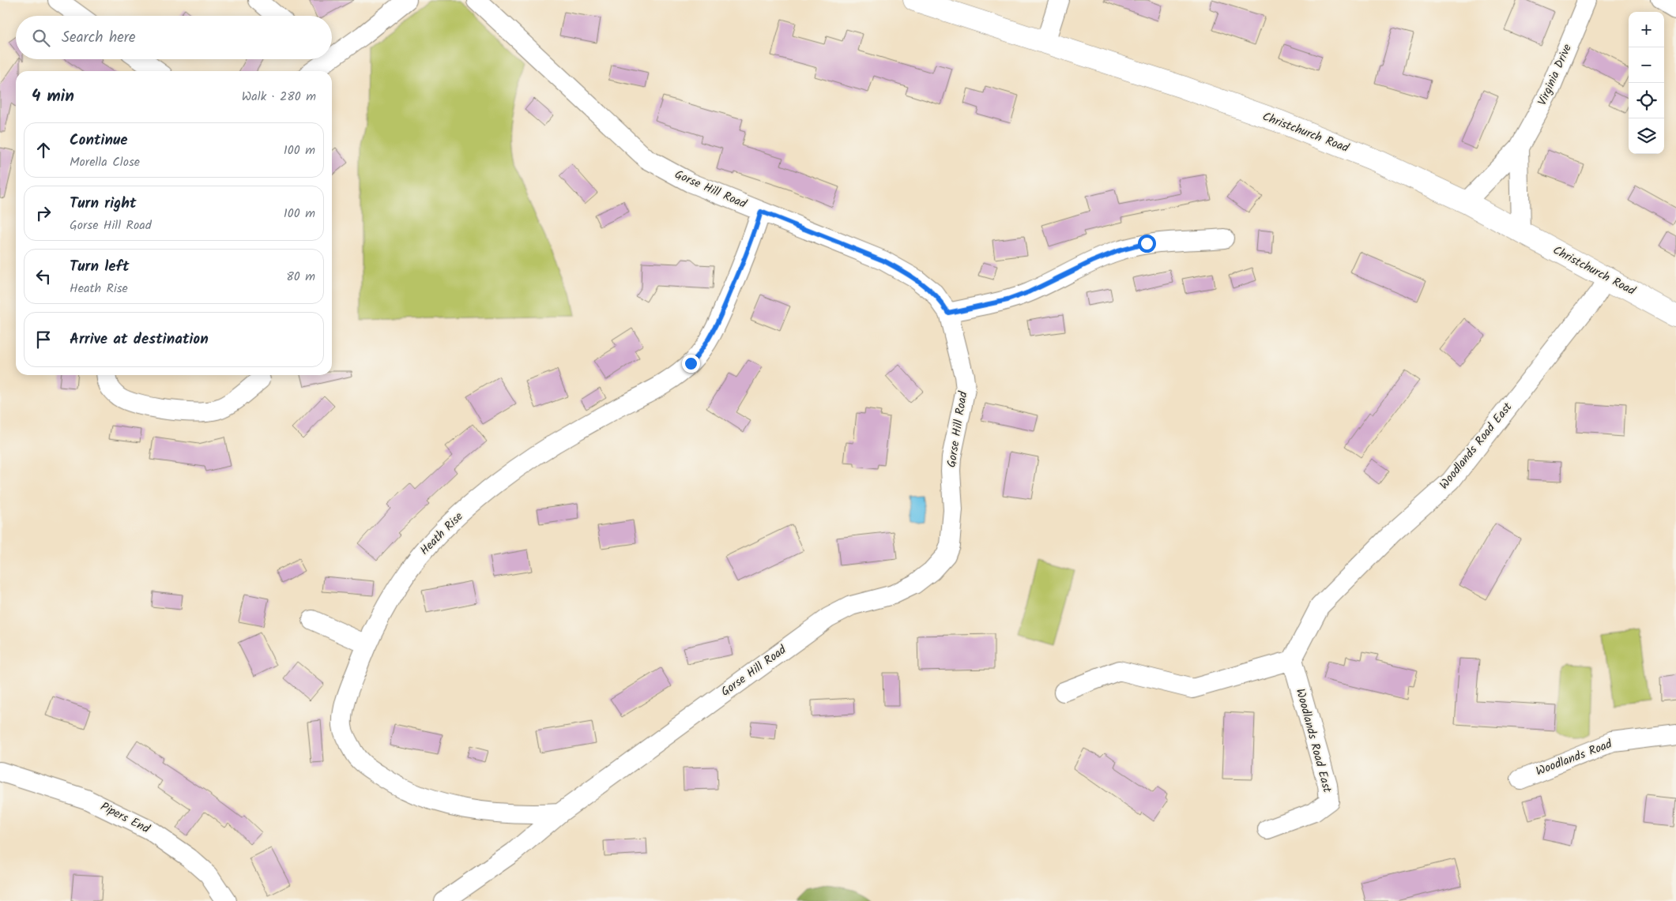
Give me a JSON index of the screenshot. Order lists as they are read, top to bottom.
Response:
{
  "streets": {
    "main road": ["Christchurch Road"],
    "street": [
      "Virginia Drive",
      "Gorse Hill Road",
      "Woodlands Road East",
      "Heath Rise",
      "Woodlands Road",
      "Pipers End"
    ]
  },
  "crossings": [
    ["Virginia Drive", "Christchurch Road"],
    ["Christchurch Road", "Woodlands Road East"],
    ["Gorse Hill Road", "Heath Rise"]
  ],
  "page": {
    "map_buttons": ["+", "−"],
    "search": "Search here",
    "heading": ["4 min", "Walk · 280 m"],
    "list": [
      ["Continue", "Morella Close", "100 m"],
      ["Turn right", "Gorse Hill Road", "100 m"],
      ["Turn left", "Heath Rise", "80 m"],
      "Arrive at destination"
    ]
  }
}
